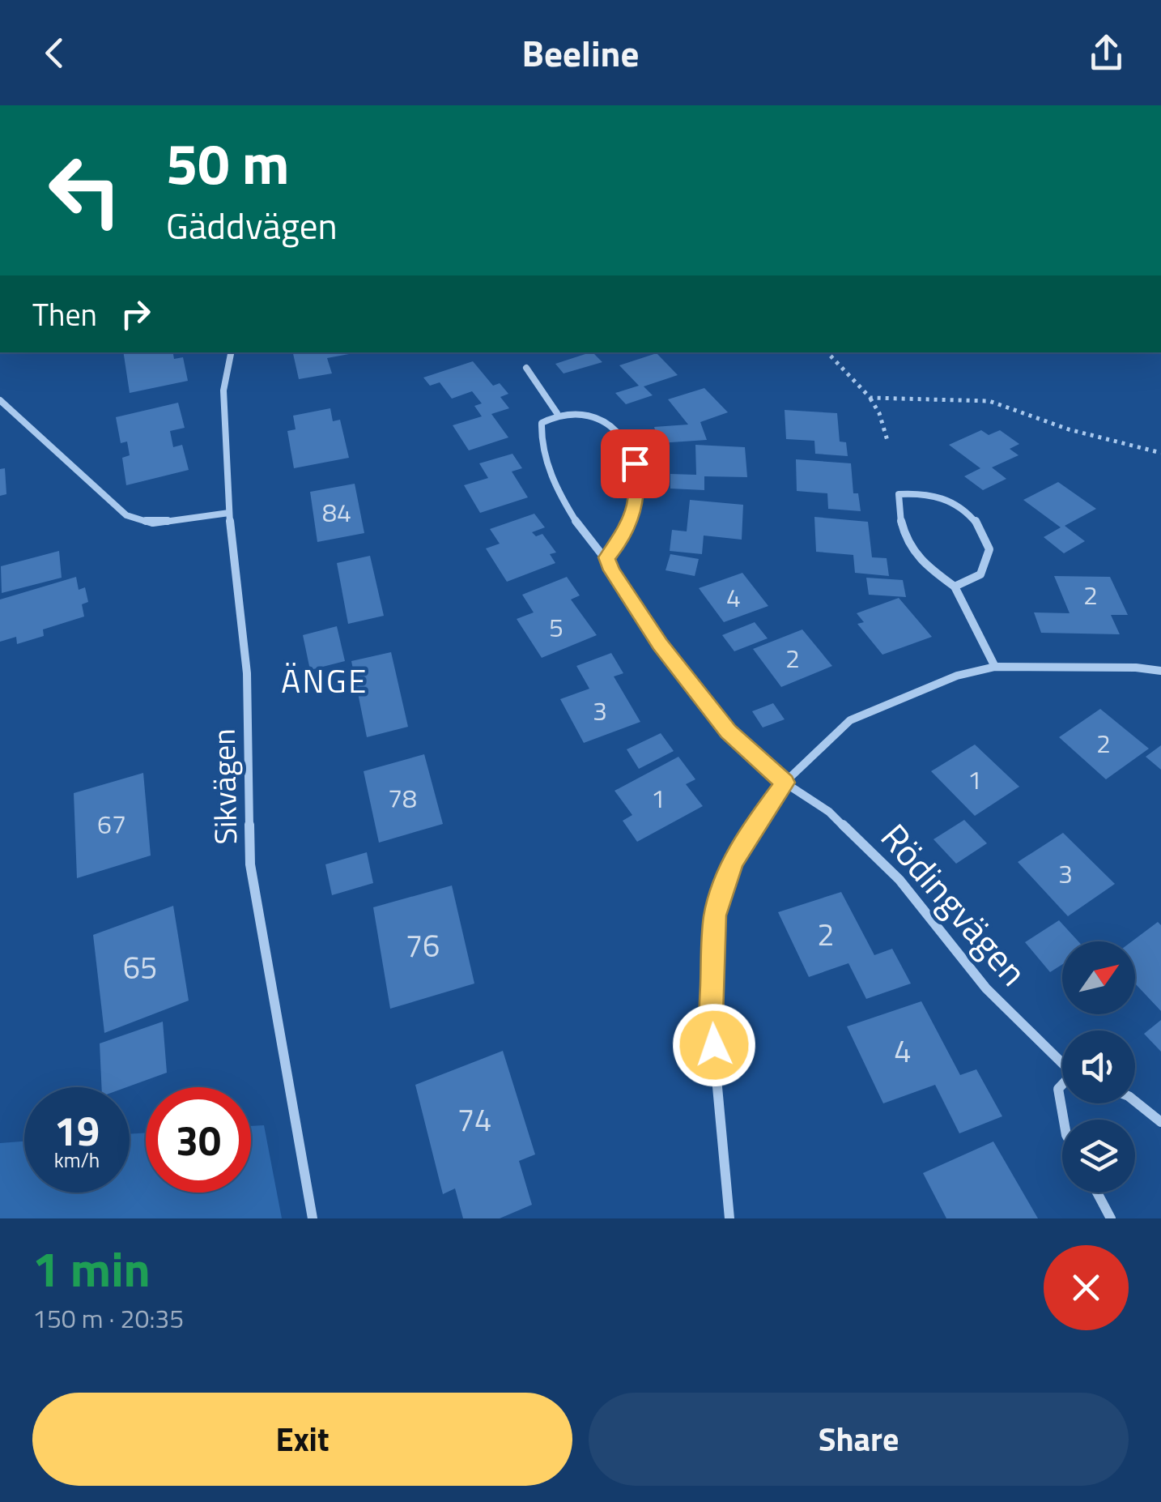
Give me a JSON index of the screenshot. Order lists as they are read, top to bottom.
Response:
{
  "streets": {
    "street": ["Sikvägen", "Rödingvägen"]
  },
  "districts": ["ÄNGE"],
  "house_numbers": [
    "84",
    "2",
    "4",
    "5",
    "2",
    "3",
    "2",
    "1",
    "78",
    "1",
    "67",
    "3",
    "2",
    "76",
    "65",
    "4",
    "74"
  ],
  "north": "top right",
  "page": {
    "header": "Beeline",
    "turn": ["50 m", "Gäddvägen"],
    "then": "Then",
    "speed": "19 km/h",
    "limit": "30",
    "heading": ["1 min", "150 m · 20:35"],
    "buttons": ["Exit", "Share"]
  }
}
